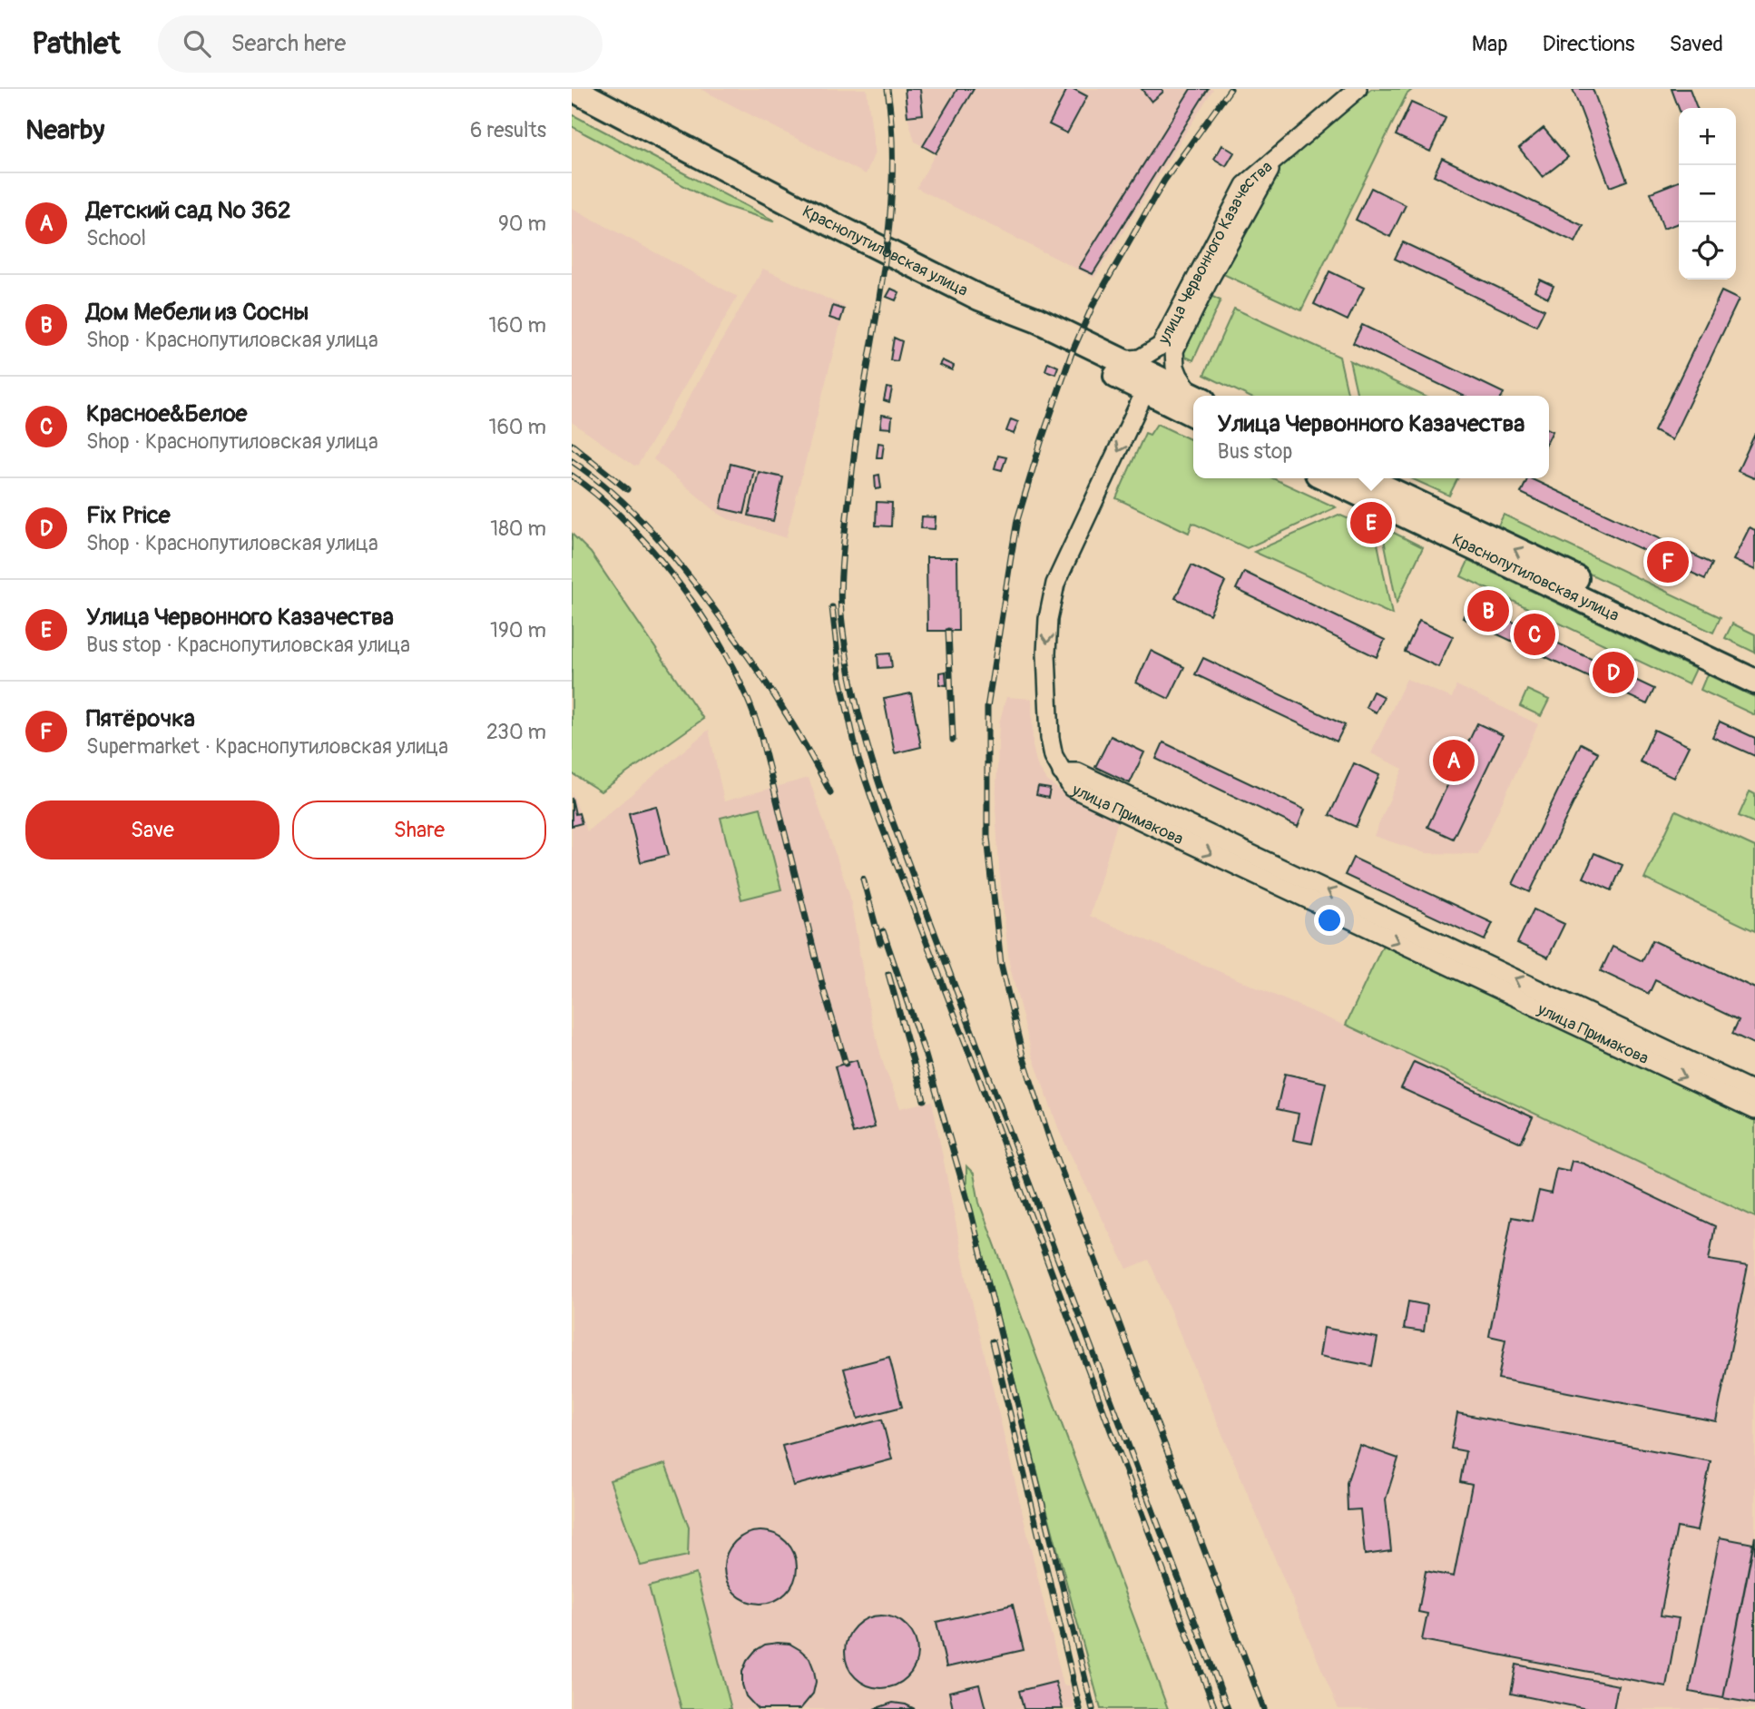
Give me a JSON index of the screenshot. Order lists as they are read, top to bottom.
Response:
{
  "streets": {
    "main road": ["Краснопутиловская улица"],
    "street": ["улица Червонного Казачества", "улица Примакова"]
  },
  "crossings": [
    ["Краснопутиловская улица", "улица Червонного Казачества"]
  ],
  "page": {
    "header": "Pathlet",
    "search": "Search here",
    "nav": ["Map", "Directions", "Saved"],
    "heading": ["Nearby", "6 results"],
    "map_buttons": ["+", "−"],
    "list": [
      {
        "mark": "A",
        "name": "Детский сад № 362",
        "note": "School",
        "value": "90 m"
      },
      {
        "mark": "B",
        "name": "Дом Мебели из Сосны",
        "note": "Shop · Краснопутиловская улица",
        "value": "160 m"
      },
      {
        "mark": "C",
        "name": "Красное&Белое",
        "note": "Shop · Краснопутиловская улица",
        "value": "160 m"
      },
      {
        "mark": "D",
        "name": "Fix Price",
        "note": "Shop · Краснопутиловская улица",
        "value": "180 m"
      },
      {
        "mark": "E",
        "name": "Улица Червонного Казачества",
        "note": "Bus stop · Краснопутиловская улица",
        "value": "190 m"
      },
      {
        "mark": "F",
        "name": "Пятёрочка",
        "note": "Supermarket · Краснопутиловская улица",
        "value": "230 m"
      }
    ],
    "popup": ["Улица Червонного Казачества", "Bus stop"],
    "pins": [
      "E",
      "F",
      "B",
      "C",
      "D",
      "A"
    ],
    "buttons": ["Save", "Share"]
  }
}
